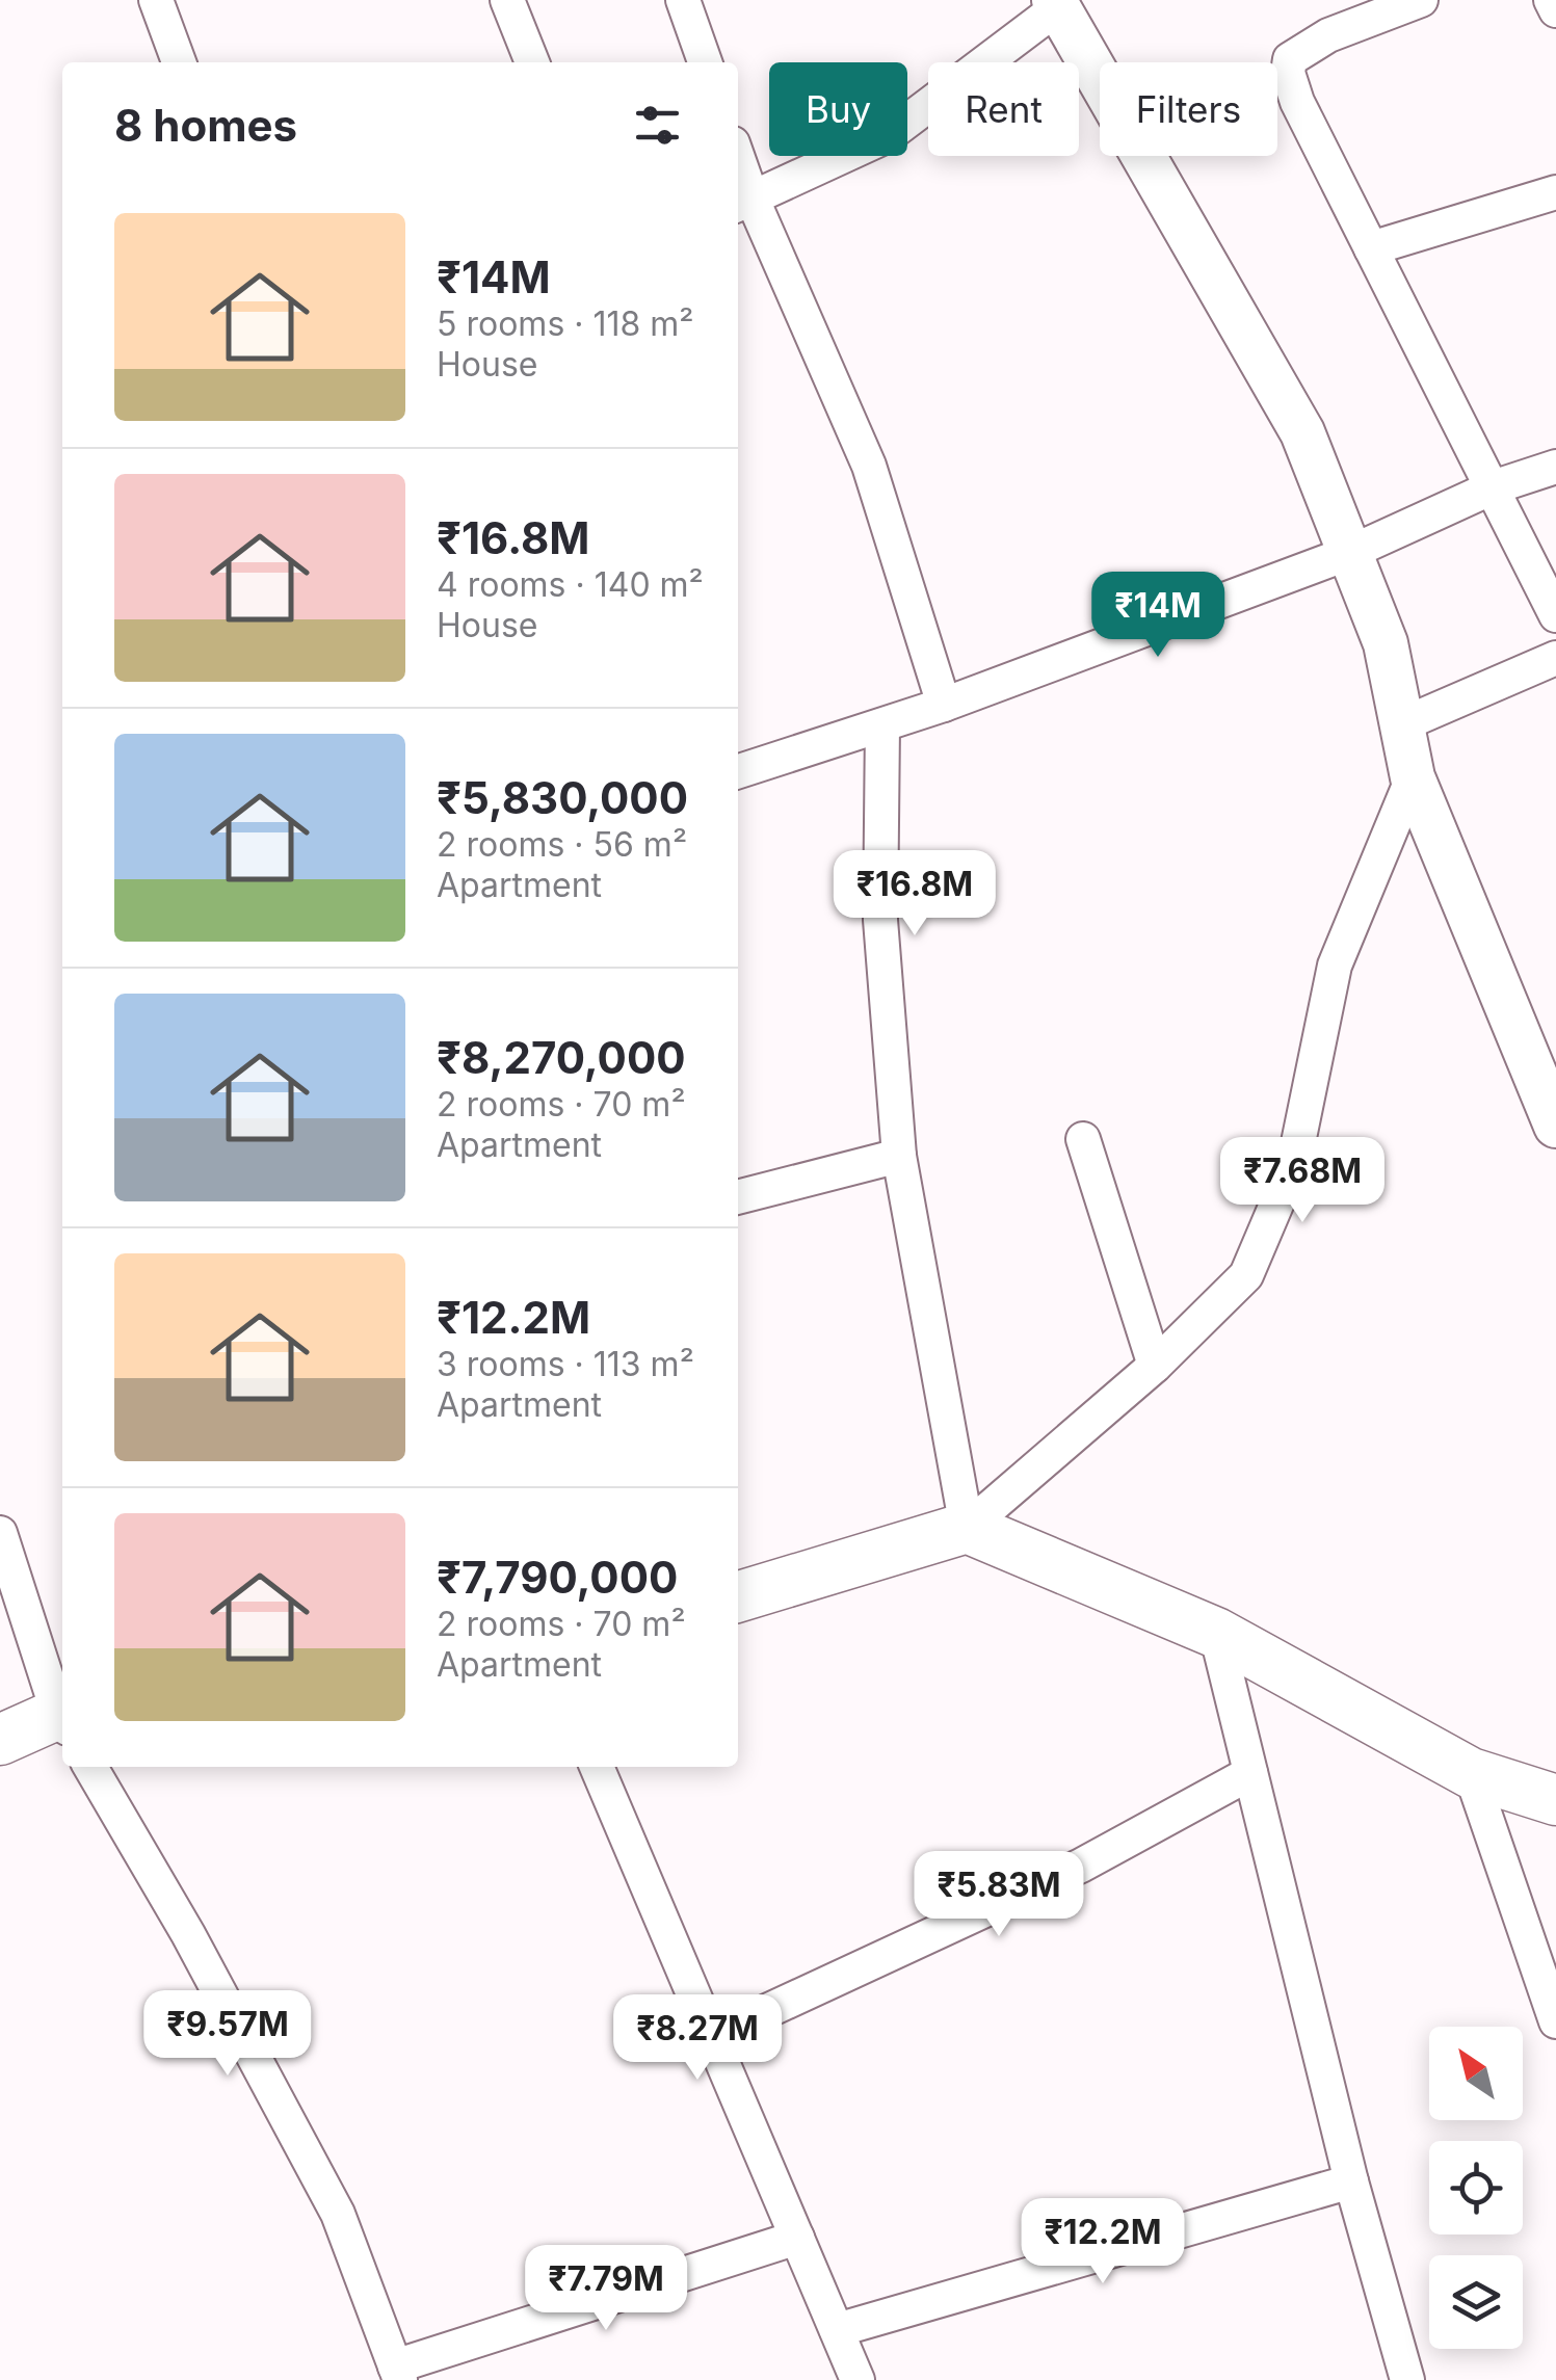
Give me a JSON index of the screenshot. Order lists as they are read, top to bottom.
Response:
{
  "north": "top left",
  "page": {
    "chip": ["Buy", "Rent", "Filters"],
    "heading": "8 homes",
    "list": [
      {
        "name": "₹14M",
        "note": "5 rooms · 118 m² · House"
      },
      {
        "name": "₹16.8M",
        "note": "4 rooms · 140 m² · House"
      },
      {
        "name": "₹5,830,000",
        "note": "2 rooms · 56 m² · Apartment"
      },
      {
        "name": "₹8,270,000",
        "note": "2 rooms · 70 m² · Apartment"
      },
      {
        "name": "₹12.2M",
        "note": "3 rooms · 113 m² · Apartment"
      },
      {
        "name": "₹7,790,000",
        "note": "2 rooms · 70 m² · Apartment"
      }
    ],
    "price": [
      "₹14M",
      "₹16.8M",
      "₹7.68M",
      "₹5.83M",
      "₹9.57M",
      "₹8.27M",
      "₹12.2M",
      "₹7.79M"
    ]
  }
}
